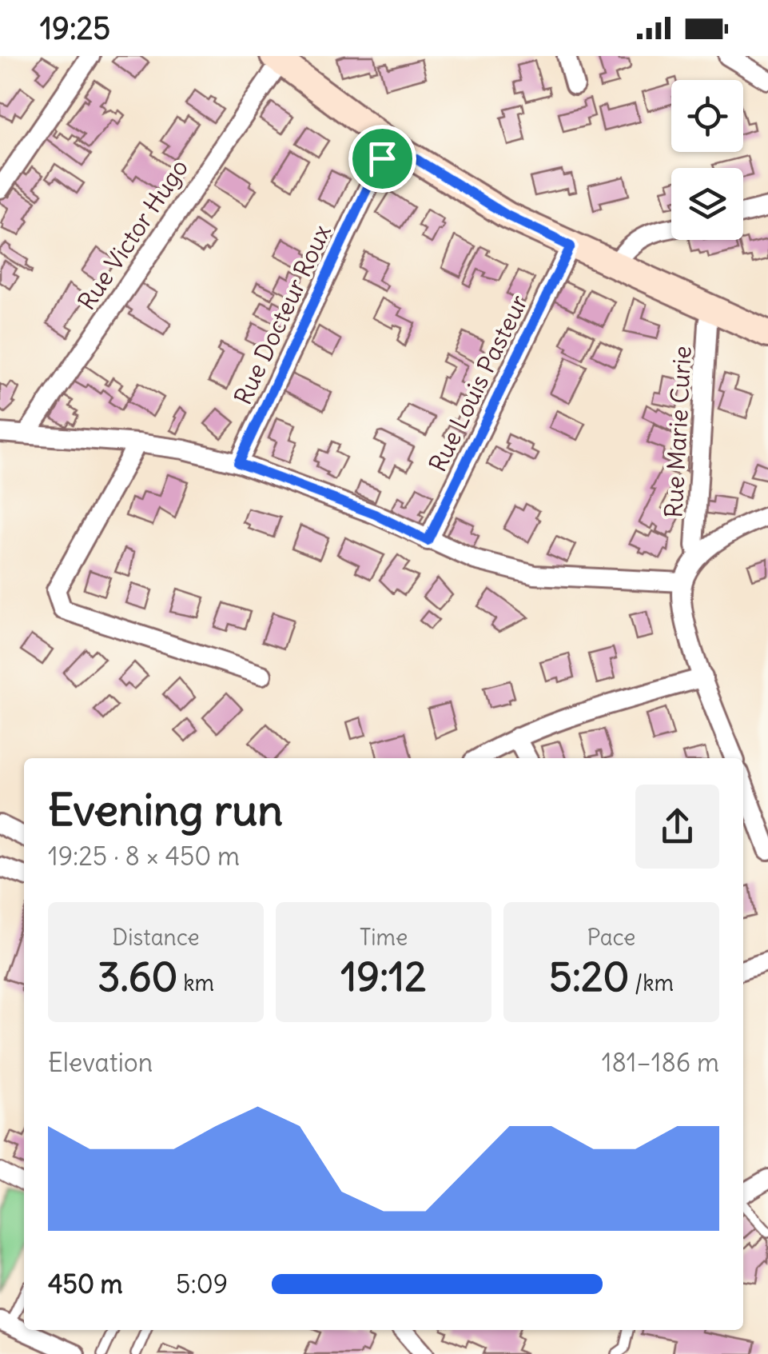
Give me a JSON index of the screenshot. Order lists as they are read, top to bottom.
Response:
{
  "streets": {
    "street": [
      "Rue Victor Hugo",
      "Rue Docteur Roux",
      "Rue Louis Pasteur",
      "Rue Marie Curie"
    ]
  },
  "page": {
    "status": "19:25",
    "heading": ["Evening run", "19:25 · 8 × 450 m"],
    "stats": [
      ["Distance", "3.60 km"],
      ["Time", "19:12"],
      ["Pace", "5:20 /km"]
    ],
    "chart": ["Elevation", "181–186 m"],
    "list": [
      {
        "name": "450 m",
        "note": "5:09"
      }
    ]
  }
}
